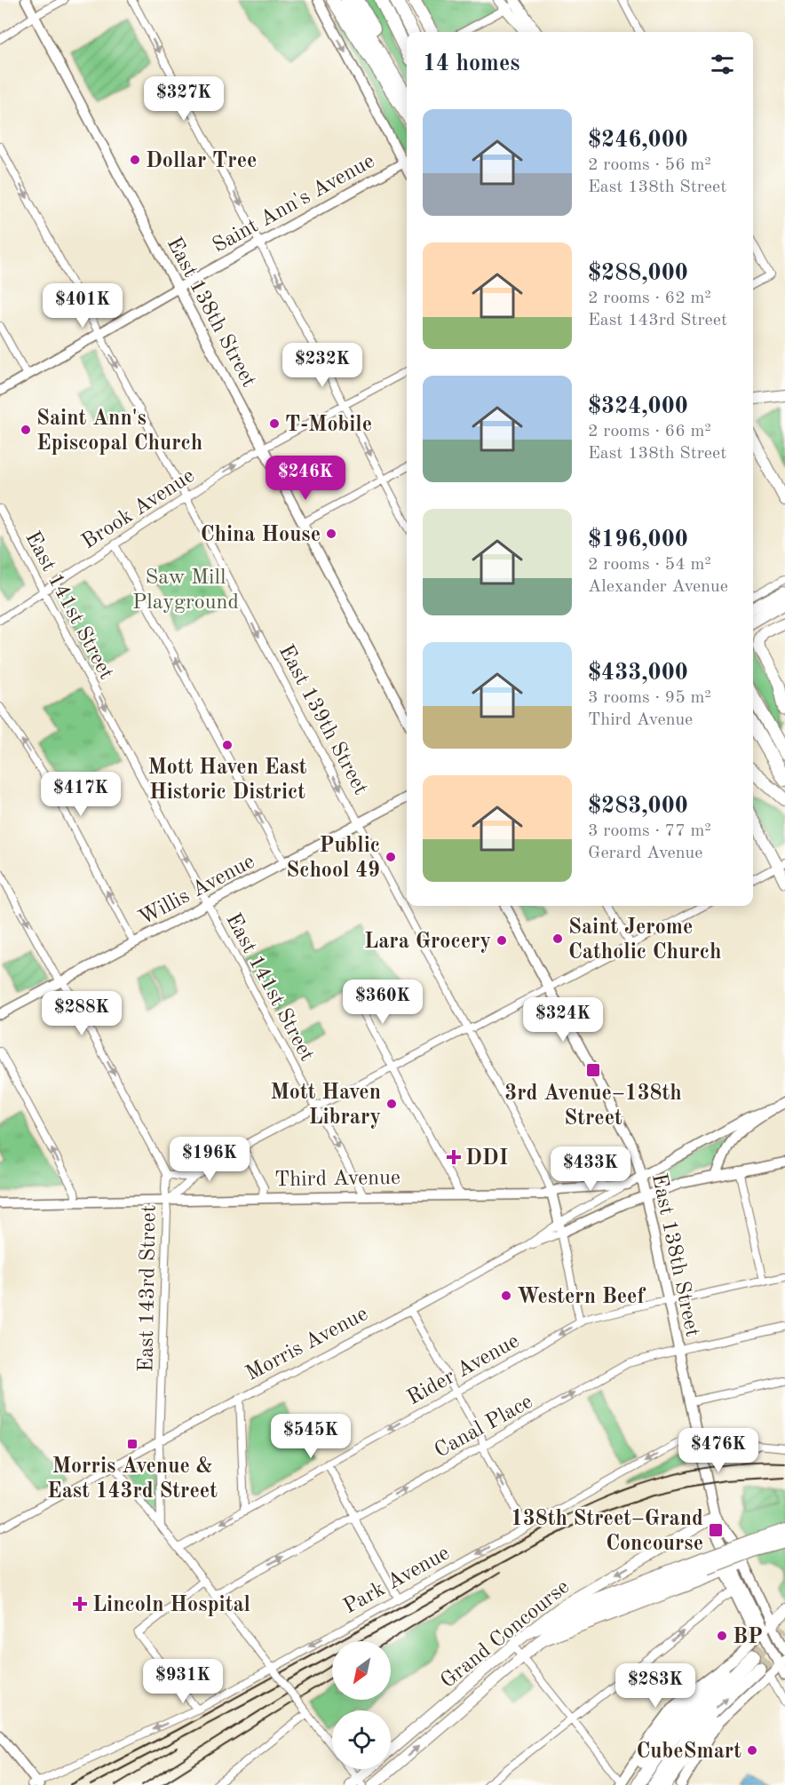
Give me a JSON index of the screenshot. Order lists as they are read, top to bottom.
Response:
{
  "streets": {
    "main road": [
      "Saint Ann's Avenue",
      "East 138th Street",
      "East 139th Street",
      "Willis Avenue",
      "Third Avenue",
      "Grand Concourse"
    ],
    "street": [
      "Brook Avenue",
      "East 141st Street",
      "East 143rd Street",
      "Morris Avenue",
      "Rider Avenue",
      "Canal Place",
      "Park Avenue"
    ]
  },
  "crossings": [
    ["Saint Ann's Avenue", "East 138th Street"],
    ["Saint Ann's Avenue", "East 139th Street"],
    ["East 138th Street", "Brook Avenue"],
    ["East 138th Street", "Third Avenue"],
    ["East 138th Street", "Rider Avenue"],
    ["East 138th Street", "Canal Place"],
    ["East 138th Street", "Park Avenue"],
    ["East 138th Street", "Grand Concourse"],
    ["Brook Avenue", "East 141st Street"],
    ["Brook Avenue", "East 139th Street"],
    ["East 141st Street", "Willis Avenue"],
    ["East 141st Street", "Third Avenue"],
    ["East 139th Street", "Willis Avenue"],
    ["East 139th Street", "Third Avenue"],
    ["East 139th Street", "Morris Avenue"],
    ["East 139th Street", "Rider Avenue"],
    ["Willis Avenue", "East 143rd Street"],
    ["Third Avenue", "East 143rd Street"],
    ["East 143rd Street", "Morris Avenue"]
  ],
  "one_way": [
    "East 141st Street",
    "East 139th Street",
    "East 143rd Street",
    "Rider Avenue",
    "Canal Place",
    "Park Avenue"
  ],
  "parks": ["Saw Mill Playground"],
  "places": {
    "other": [
      "Dollar Tree",
      "T-Mobile",
      "Saint Ann's Episcopal Church",
      "China House",
      "Mott Haven East Historic District",
      "Public School 49",
      "Saint Jerome Catholic Church",
      "Lara Grocery",
      "Mott Haven Library",
      "Western Beef",
      "BP",
      "CubeSmart"
    ],
    "transit": ["3rd Avenue–138th Street", "Morris Avenue & East 143rd Street", "138th Street–Grand Concourse"],
    "health": ["DDI", "Lincoln Hospital"]
  },
  "north": "bottom left",
  "page": {
    "heading": "14 homes",
    "price": [
      "$327K",
      "$401K",
      "$232K",
      "$246K",
      "$417K",
      "$360K",
      "$288K",
      "$324K",
      "$196K",
      "$433K",
      "$545K",
      "$476K",
      "$931K",
      "$283K"
    ],
    "list": [
      {
        "name": "$246,000",
        "note": "2 rooms · 56 m² · East 138th Street"
      },
      {
        "name": "$288,000",
        "note": "2 rooms · 62 m² · East 143rd Street"
      },
      {
        "name": "$324,000",
        "note": "2 rooms · 66 m² · East 138th Street"
      },
      {
        "name": "$196,000",
        "note": "2 rooms · 54 m² · Alexander Avenue"
      },
      {
        "name": "$433,000",
        "note": "3 rooms · 95 m² · Third Avenue"
      },
      {
        "name": "$283,000",
        "note": "3 rooms · 77 m² · Gerard Avenue"
      }
    ]
  }
}
